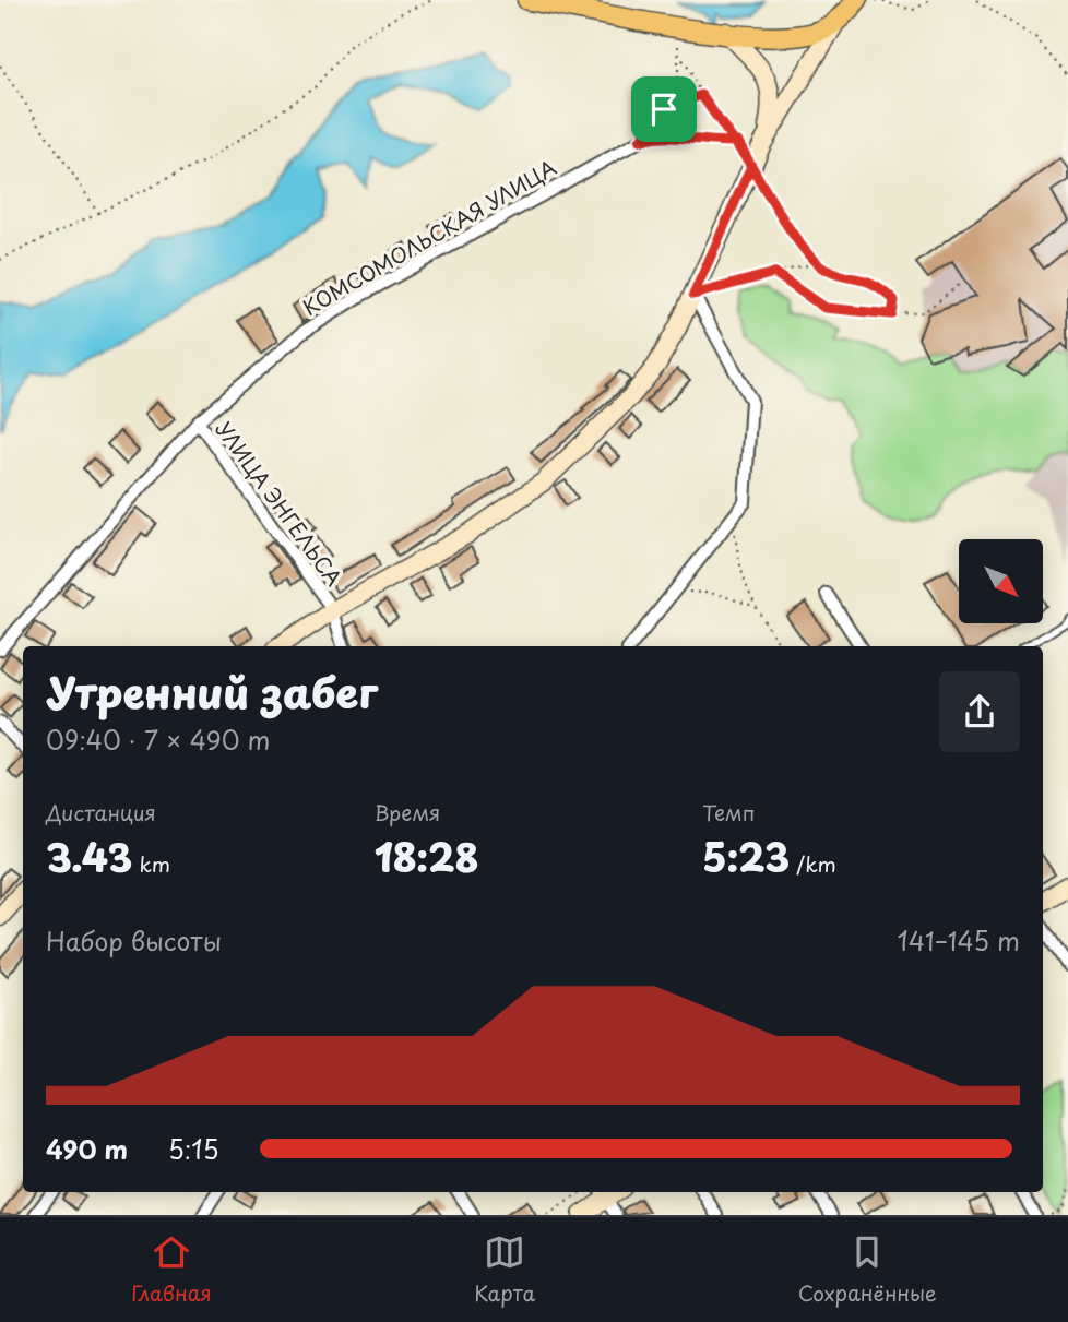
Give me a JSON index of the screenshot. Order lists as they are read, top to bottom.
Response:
{
  "streets": {
    "street": ["КОМСОМОЛЬСКАЯ УЛИЦА", "УЛИЦА ЭНГЕЛЬСА"]
  },
  "crossings": [
    ["КОМСОМОЛЬСКАЯ УЛИЦА", "УЛИЦА ЭНГЕЛЬСА"]
  ],
  "north": "bottom right",
  "page": {
    "heading": ["Утренний забег", "09:40 · 7 × 490 m"],
    "stats": [
      ["Дистанция", "3.43 km"],
      ["Время", "18:28"],
      ["Темп", "5:23 /km"]
    ],
    "chart": ["Набор высоты", "141–145 m"],
    "list": [
      {
        "name": "490 m",
        "note": "5:15"
      }
    ],
    "tabs": ["Главная", "Карта", "Сохранённые"]
  }
}
